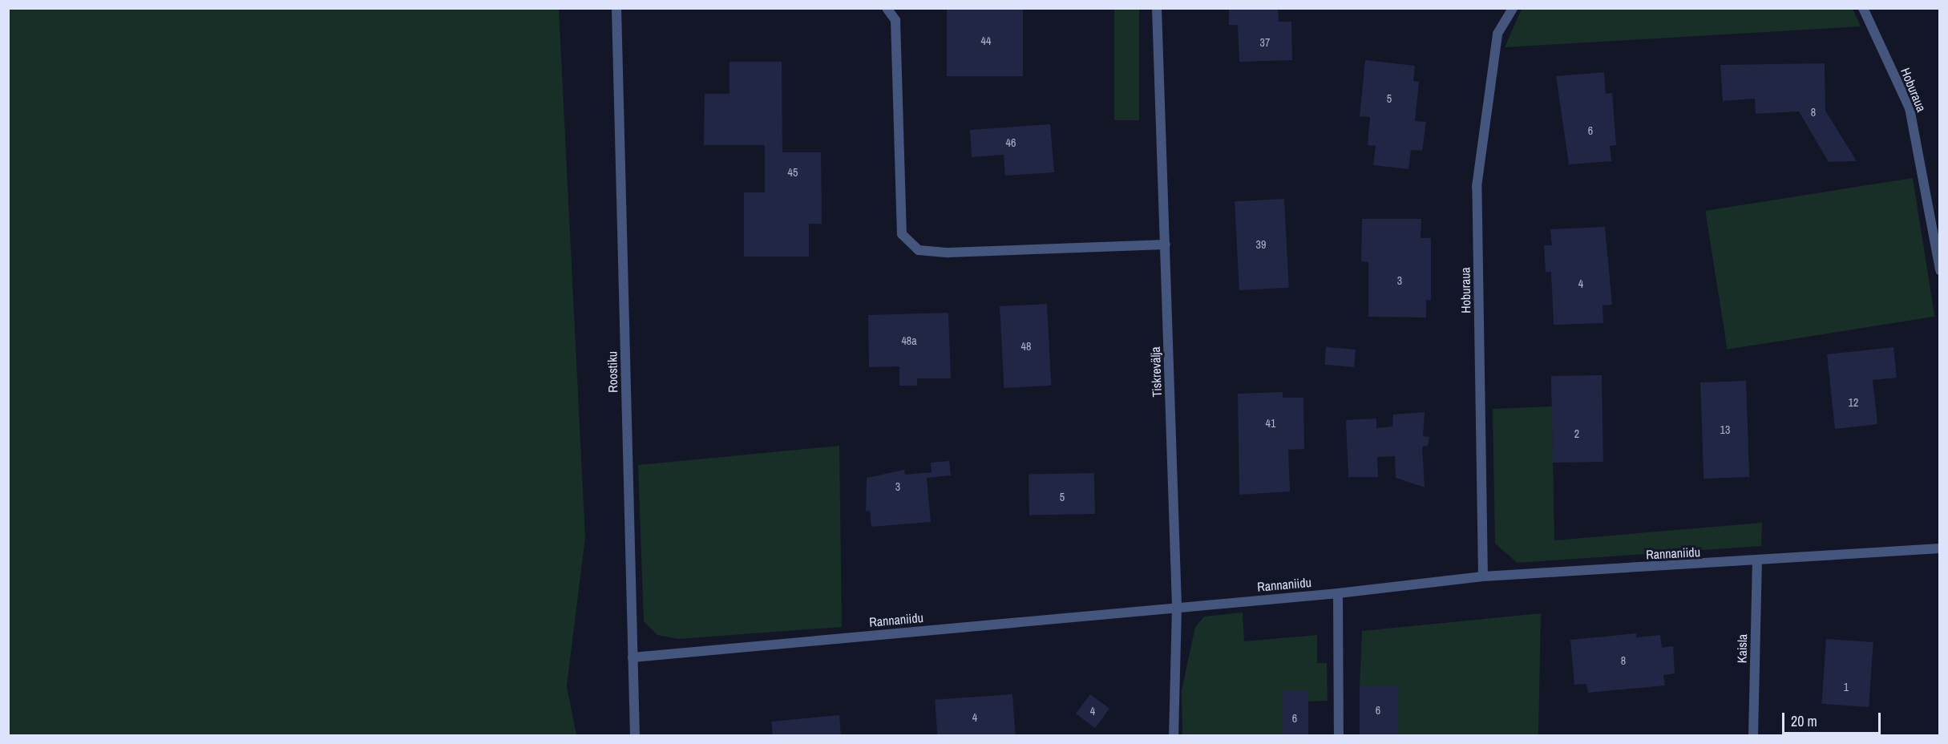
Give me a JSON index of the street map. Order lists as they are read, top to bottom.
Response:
{
  "streets": {
    "street": [
      "Hoburaua",
      "Roostiku",
      "Tiskrevälja",
      "Rannaniidu",
      "Kaisla"
    ]
  },
  "crossings": [
    ["Hoburaua", "Rannaniidu"],
    ["Roostiku", "Rannaniidu"],
    ["Tiskrevälja", "Rannaniidu"],
    ["Rannaniidu", "Kaisla"]
  ],
  "house_numbers": [
    "44",
    "37",
    "5",
    "8",
    "6",
    "46",
    "45",
    "39",
    "3",
    "4",
    "48a",
    "48",
    "12",
    "41",
    "13",
    "2",
    "3",
    "5",
    "8",
    "1",
    "6",
    "4",
    "4",
    "6"
  ],
  "scale_bar": "20 m"
}
